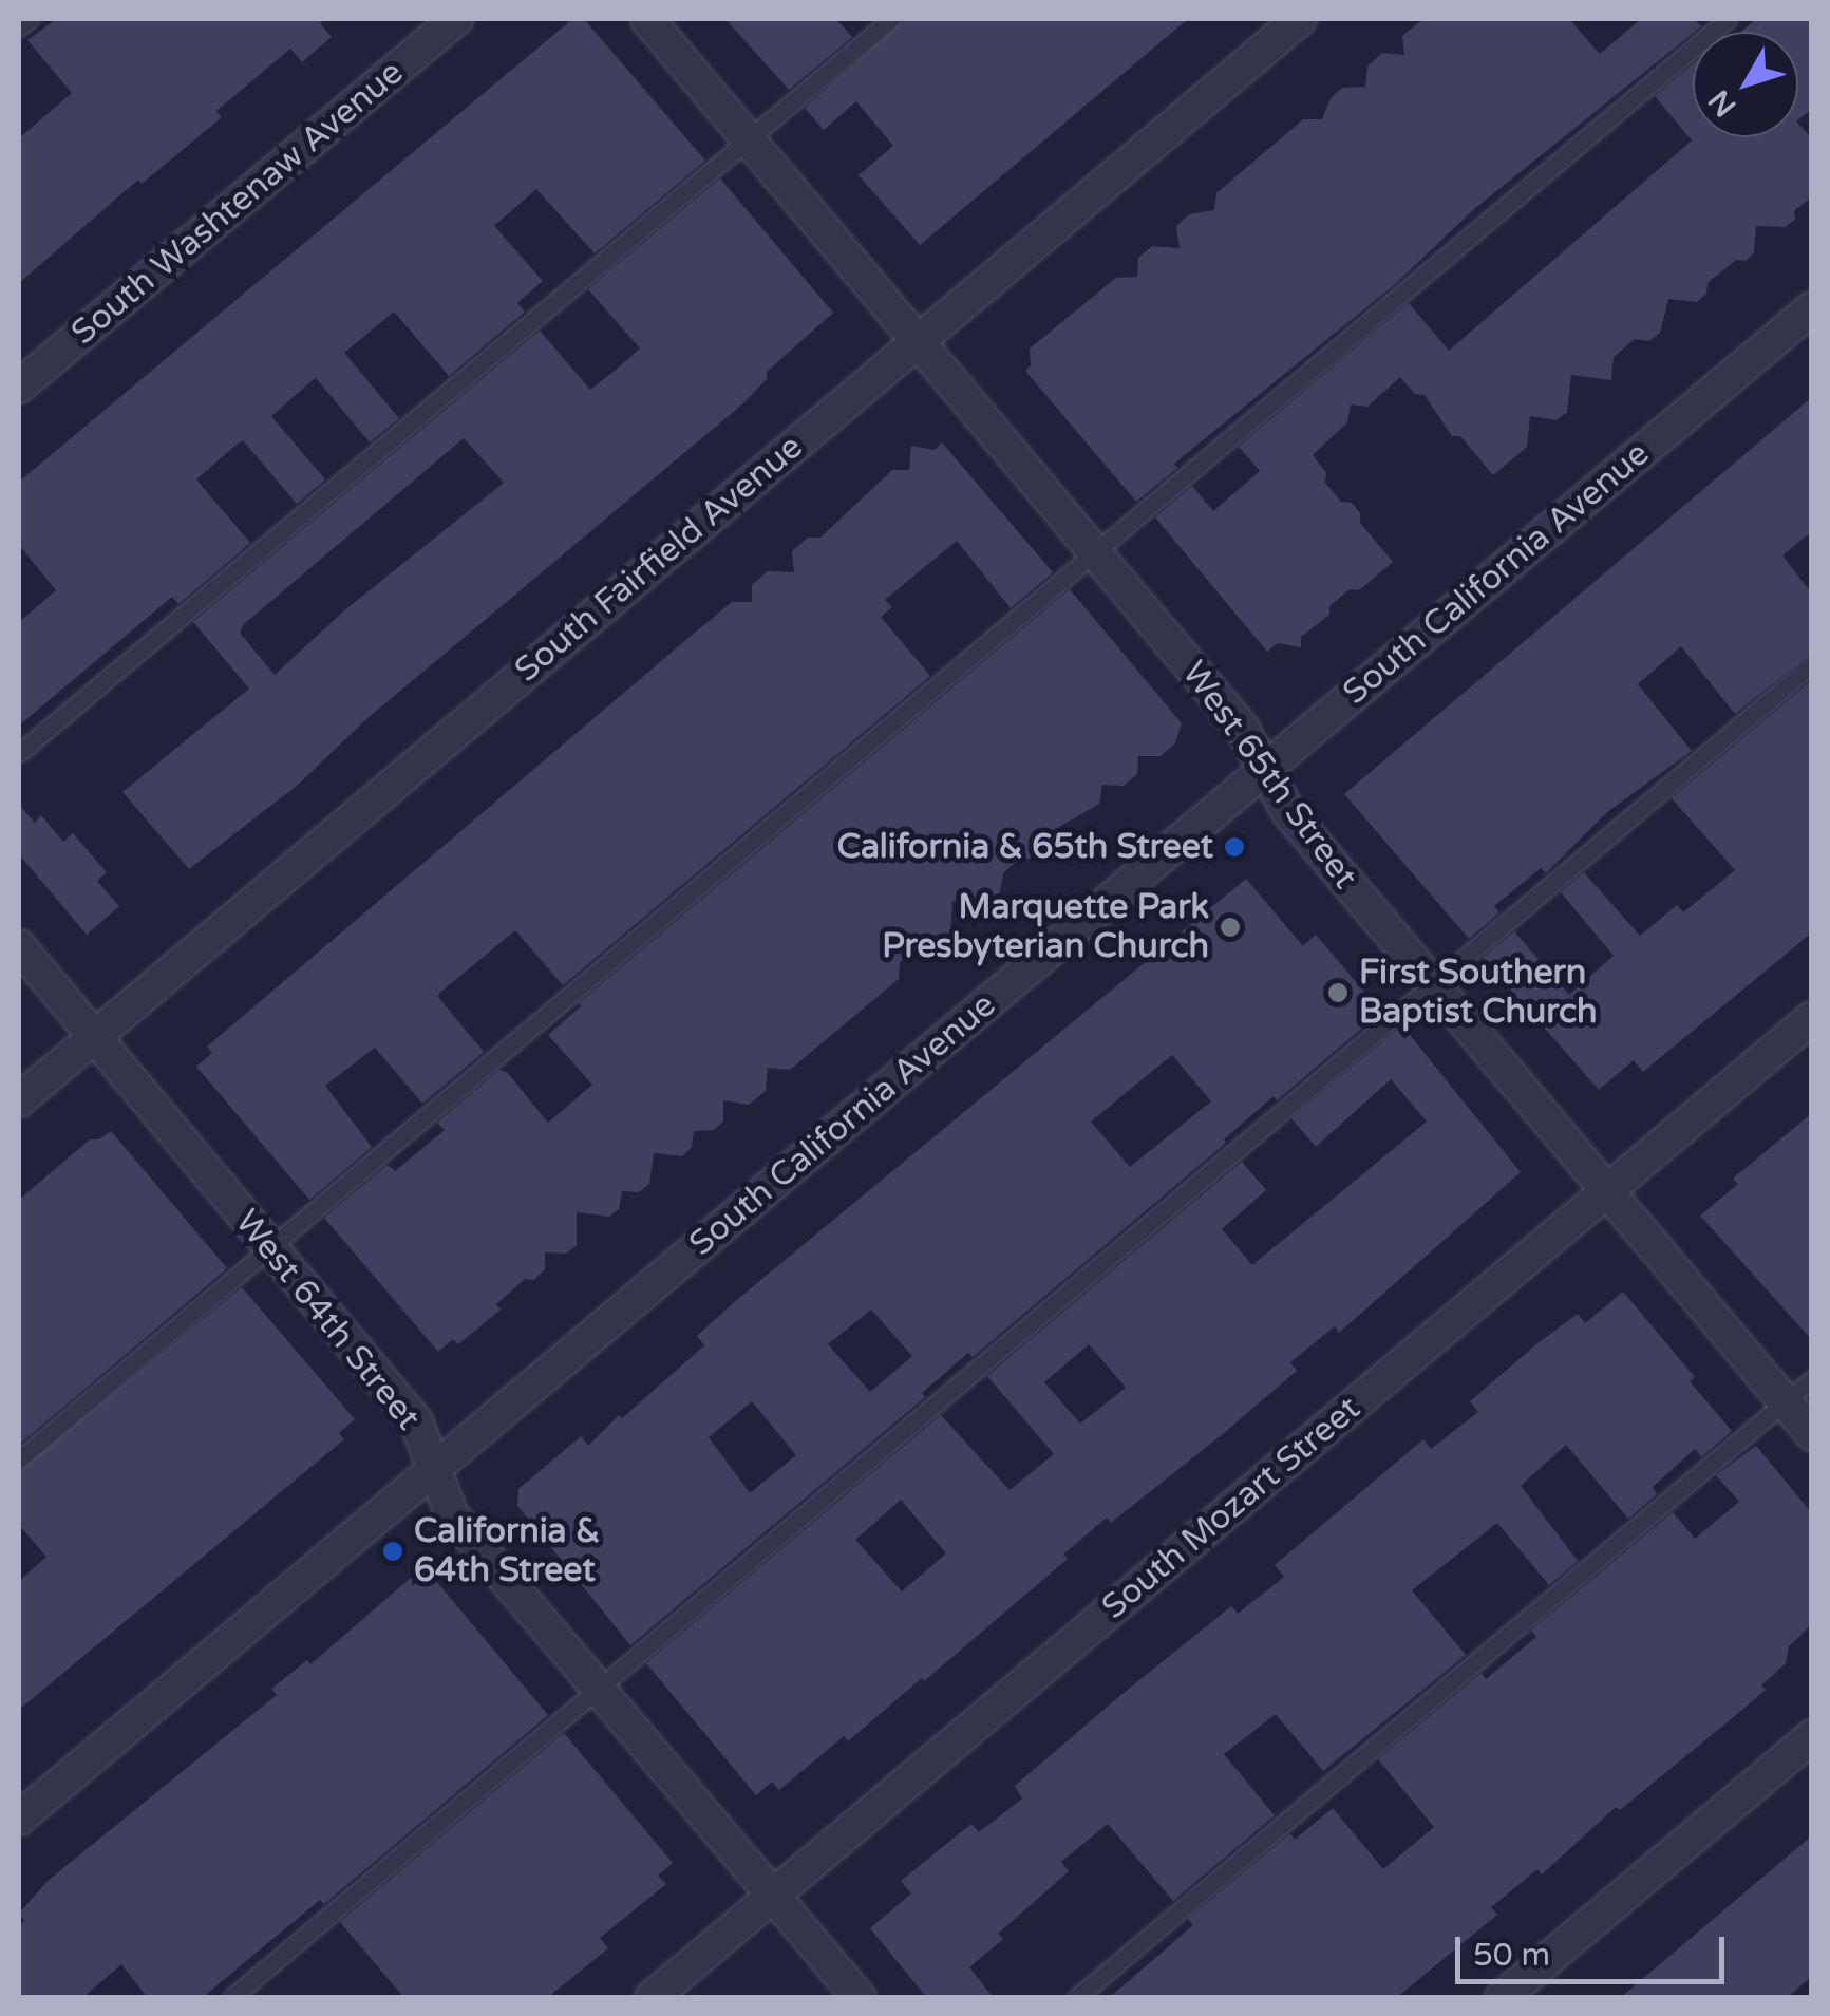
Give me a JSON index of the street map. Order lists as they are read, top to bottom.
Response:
{
  "streets": {
    "street": [
      "South Washtenaw Avenue",
      "South Fairfield Avenue",
      "South California Avenue",
      "West 65th Street",
      "West 64th Street",
      "South Mozart Street"
    ]
  },
  "crossings": [
    ["South Fairfield Avenue", "West 65th Street"],
    ["South Fairfield Avenue", "West 64th Street"],
    ["South California Avenue", "West 65th Street"],
    ["South California Avenue", "West 64th Street"],
    ["West 65th Street", "South Mozart Street"],
    ["West 64th Street", "South Mozart Street"]
  ],
  "places": [
    "California & 65th Street",
    "Marquette Park Presbyterian Church",
    "First Southern Baptist Church",
    "California & 64th Street"
  ],
  "scale_bar": "50 m",
  "north": "bottom left"
}
